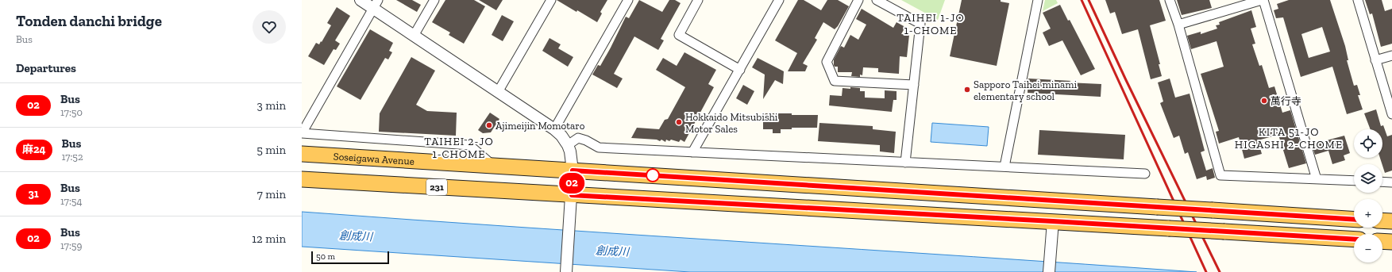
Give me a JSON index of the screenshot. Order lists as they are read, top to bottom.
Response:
{
  "streets": {
    "highway": ["Soseigawa Avenue", "231"]
  },
  "districts": ["TAIHEI 1-JO 1-CHOME", "KITA 51-JO HIGASHI 2-CHOME", "TAIHEI 2-JO 1-CHOME"],
  "water": ["創成川"],
  "places": [
    "Sapporo Taihei minami elementary school",
    "萬行寺",
    "Hokkaido Mitsubishi Motor Sales",
    "Ajimeijin Momotaro"
  ],
  "lines": ["bus line 02"],
  "scale_bar": "50 m",
  "page": {
    "heading": [
      ["Tonden danchi bridge", "Bus"],
      "Departures"
    ],
    "on_map": "02",
    "list": [
      {
        "mark": "02",
        "name": "Bus",
        "note": "17:50",
        "value": "3 min"
      },
      {
        "mark": "麻24",
        "name": "Bus",
        "note": "17:52",
        "value": "5 min"
      },
      {
        "mark": "31",
        "name": "Bus",
        "note": "17:54",
        "value": "7 min"
      },
      {
        "mark": "02",
        "name": "Bus",
        "note": "17:59",
        "value": "12 min"
      }
    ],
    "map_buttons": ["+", "−"],
    "scale": "50 m"
  }
}
